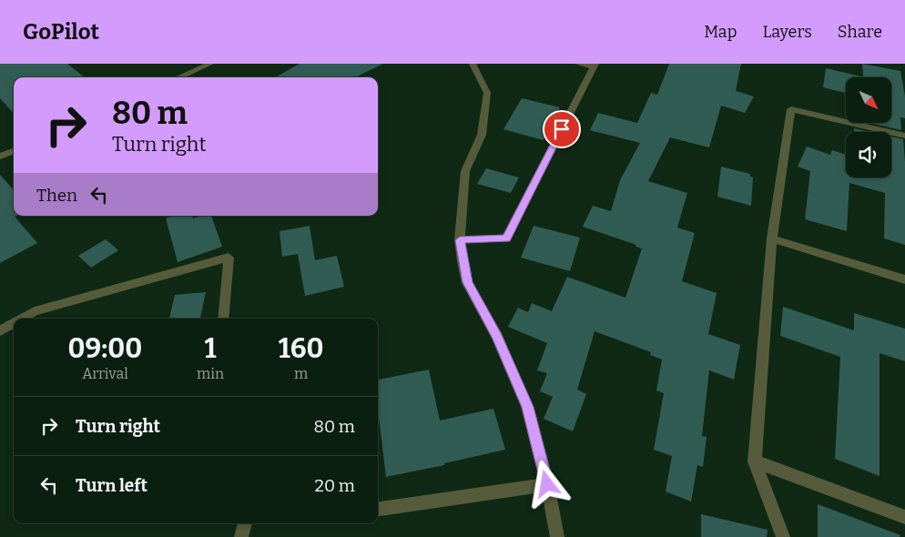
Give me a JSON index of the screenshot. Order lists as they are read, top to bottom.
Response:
{
  "north": "bottom right",
  "page": {
    "header": "GoPilot",
    "nav": ["Map", "Layers", "Share"],
    "turn": ["80 m", "Turn right"],
    "then": "Then",
    "eta": [
      "09:00",
      "Arrival",
      "1",
      "min",
      "160",
      "m"
    ],
    "list": [
      {
        "name": "Turn right",
        "value": "80 m"
      },
      {
        "name": "Turn left",
        "value": "20 m"
      }
    ]
  }
}
